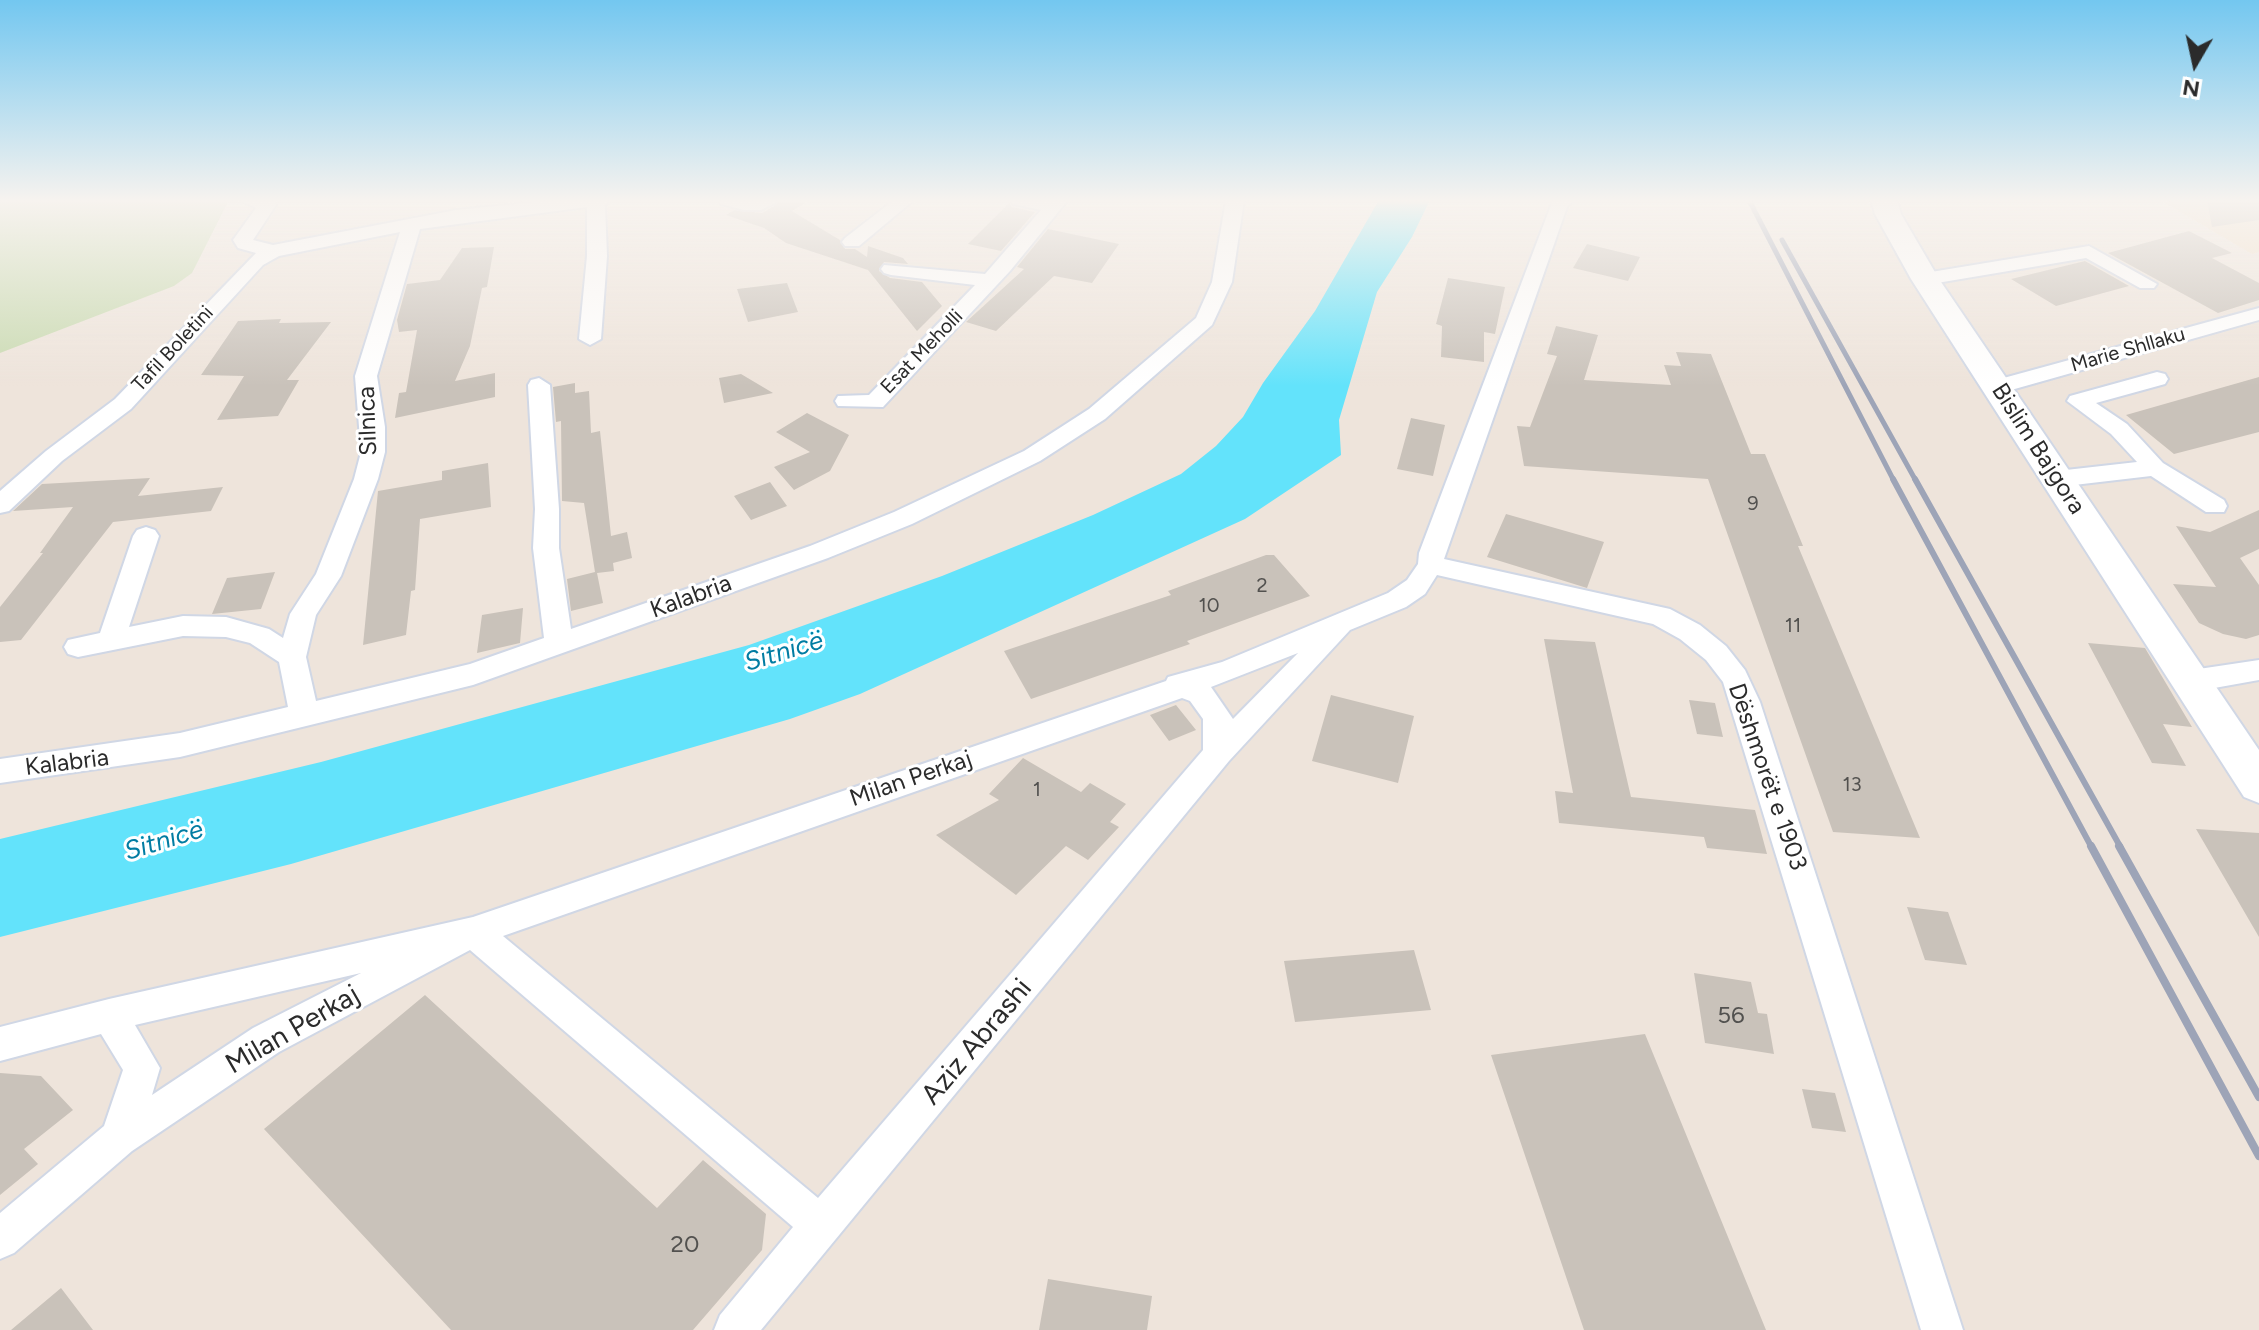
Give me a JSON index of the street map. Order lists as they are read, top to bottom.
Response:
{
  "streets": {
    "main road": ["Bislim Bajgora"],
    "street": [
      "Tafil Boletini",
      "Marie Shllaku",
      "Esat Meholli",
      "Silnica",
      "Kalabria",
      "Dëshmorët e 1903",
      "Milan Perkaj",
      "Aziz Abrashi"
    ]
  },
  "crossings": [
    ["Marie Shllaku", "Bislim Bajgora"],
    ["Silnica", "Kalabria"],
    ["Dëshmorët e 1903", "Aziz Abrashi"],
    ["Milan Perkaj", "Aziz Abrashi"]
  ],
  "water": ["Sitnicë"],
  "house_numbers": [
    "9",
    "2",
    "10",
    "11",
    "13",
    "1",
    "56",
    "20"
  ],
  "north": "bottom"
}
